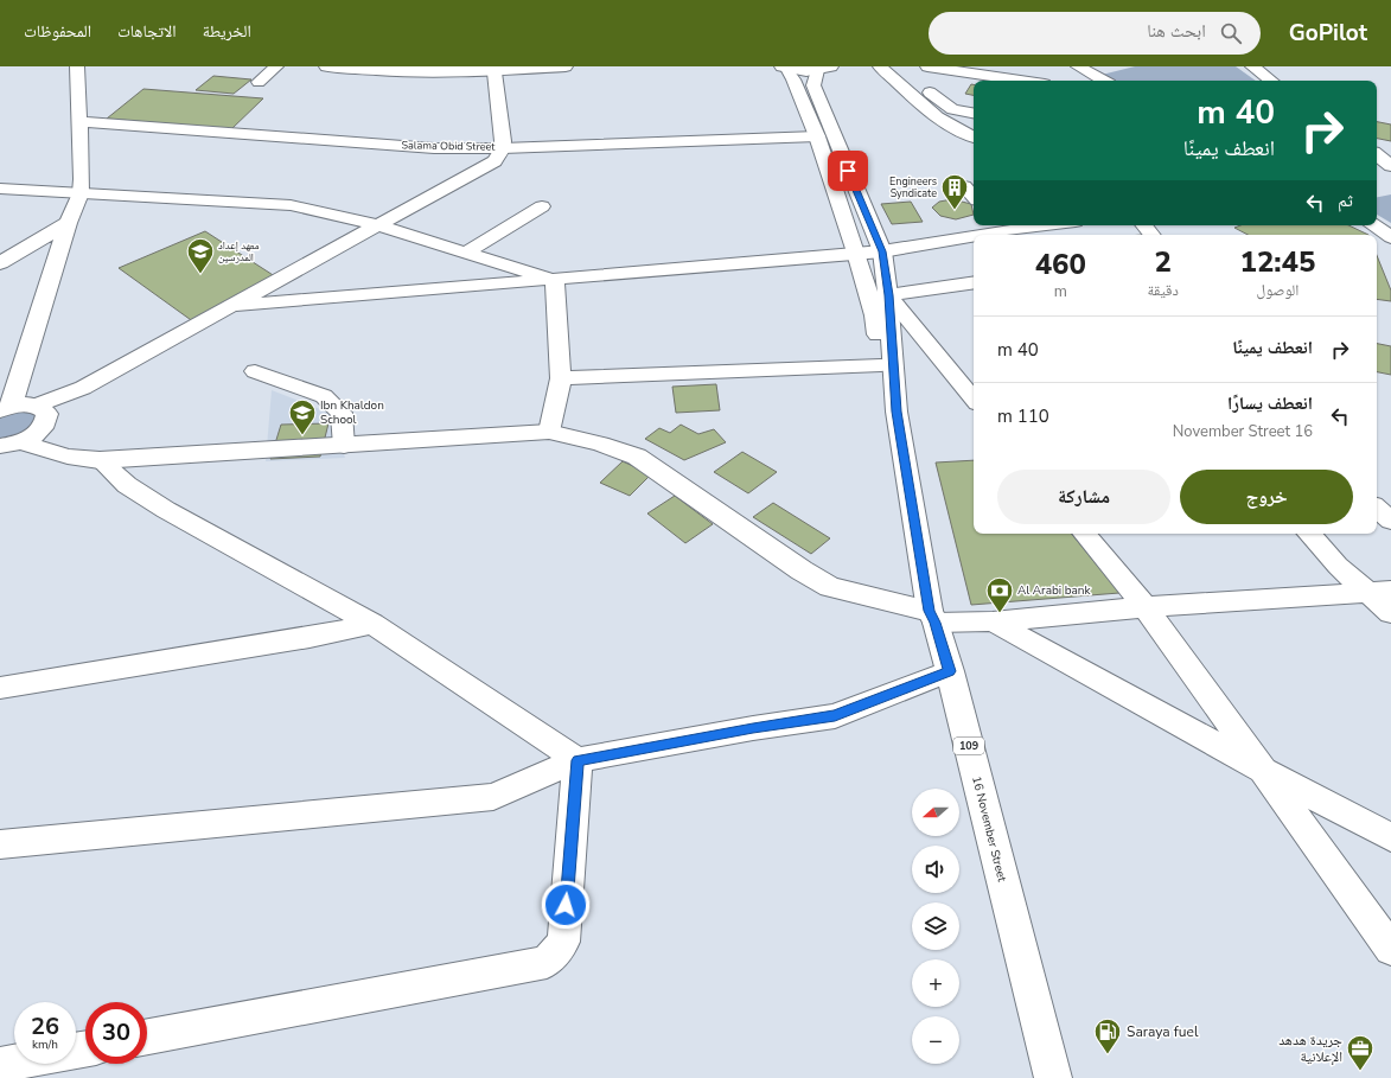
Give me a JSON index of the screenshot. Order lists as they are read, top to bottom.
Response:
{
  "streets": {
    "main road": ["Salama Obid Street", "109", "16 November Street"]
  },
  "crossings": [
    ["Salama Obid Street", "109"],
    ["109", "16 November Street"]
  ],
  "places": {
    "building": ["Engineers Syndicate"],
    "school or university": ["معهد إعداد المدرسين", "Ibn Khaldon School"],
    "bank": ["Al Arabi bank"],
    "fuel station": ["Saraya fuel"],
    "office": ["جريدة هدهد الإعلانية"]
  },
  "north": "left",
  "page": {
    "header": "GoPilot",
    "search": "ابحث هنا",
    "nav": ["الخريطة", "الاتجاهات", "المحفوظات"],
    "turn": ["40 m", "انعطف يمينًا"],
    "then": "ثم",
    "eta": [
      "12:45",
      "الوصول",
      "2",
      "دقيقة",
      "460",
      "m"
    ],
    "list": [
      {
        "name": "انعطف يمينًا",
        "value": "40 m"
      },
      {
        "name": "انعطف يسارًا",
        "note": "16 November Street",
        "value": "110 m"
      }
    ],
    "buttons": ["خروج", "مشاركة"],
    "map_buttons": ["+", "−"],
    "speed": "26 km/h",
    "limit": "30"
  }
}
